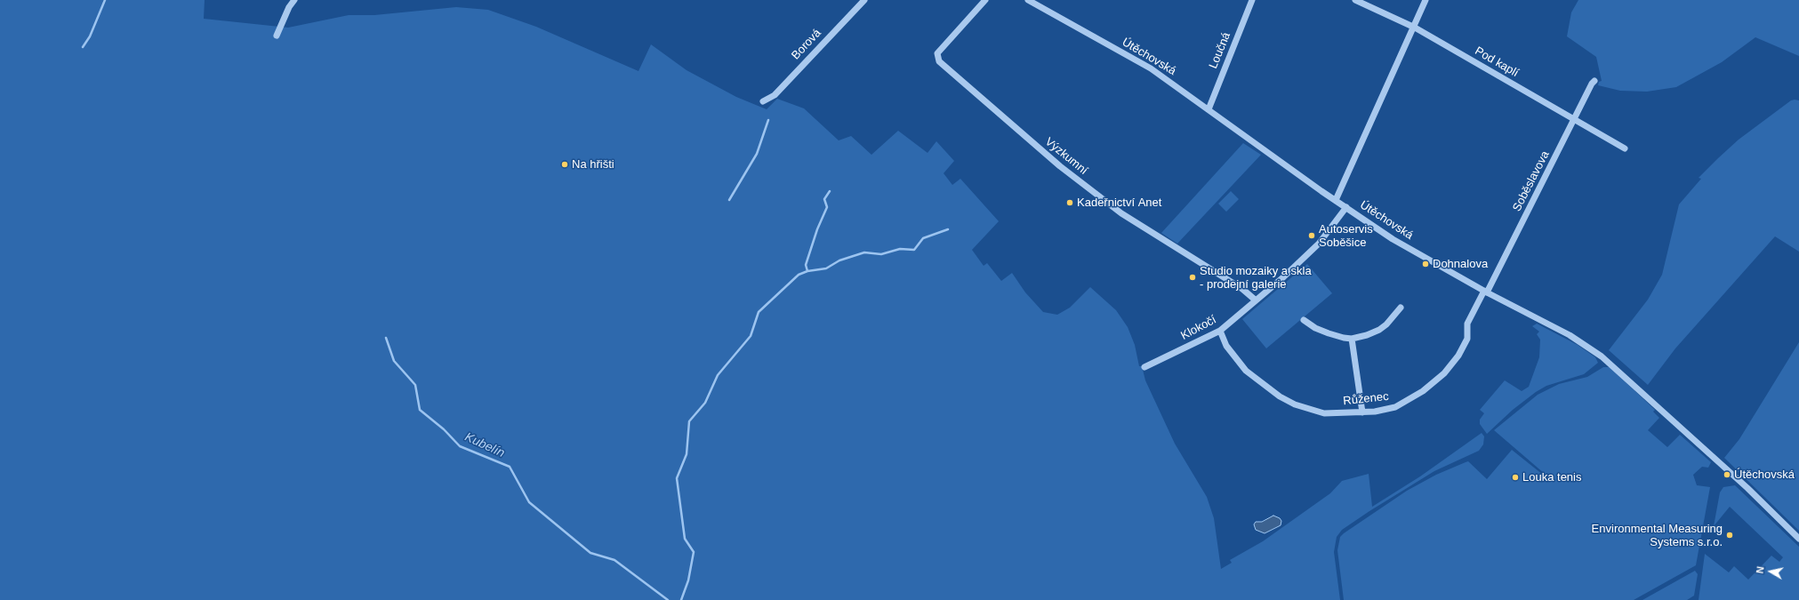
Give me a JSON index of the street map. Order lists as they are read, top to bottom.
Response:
{
  "streets": {
    "street": [
      "Borová",
      "Loučná",
      "Útěchovská",
      "Pod kaplí",
      "Výzkumní",
      "Soběslavova",
      "Klokočí",
      "Růženec"
    ]
  },
  "crossings": [
    ["Loučná", "Útěchovská"],
    ["Útěchovská", "Soběslavova"],
    ["Útěchovská", "Klokočí"],
    ["Útěchovská", "Růženec"],
    ["Pod kaplí", "Soběslavova"],
    ["Výzkumní", "Klokočí"],
    ["Soběslavova", "Růženec"],
    ["Klokočí", "Růženec"]
  ],
  "water": ["Kubelín"],
  "places": [
    "Na hřišti",
    "Kadeřnictví Anet",
    "Autoservis Soběšice",
    "Dohnalova",
    "Studio mozaiky a skla - prodejní galerie",
    "Útěchovská",
    "Louka tenis",
    "Environmental Measuring Systems s.r.o."
  ],
  "north": "left"
}
